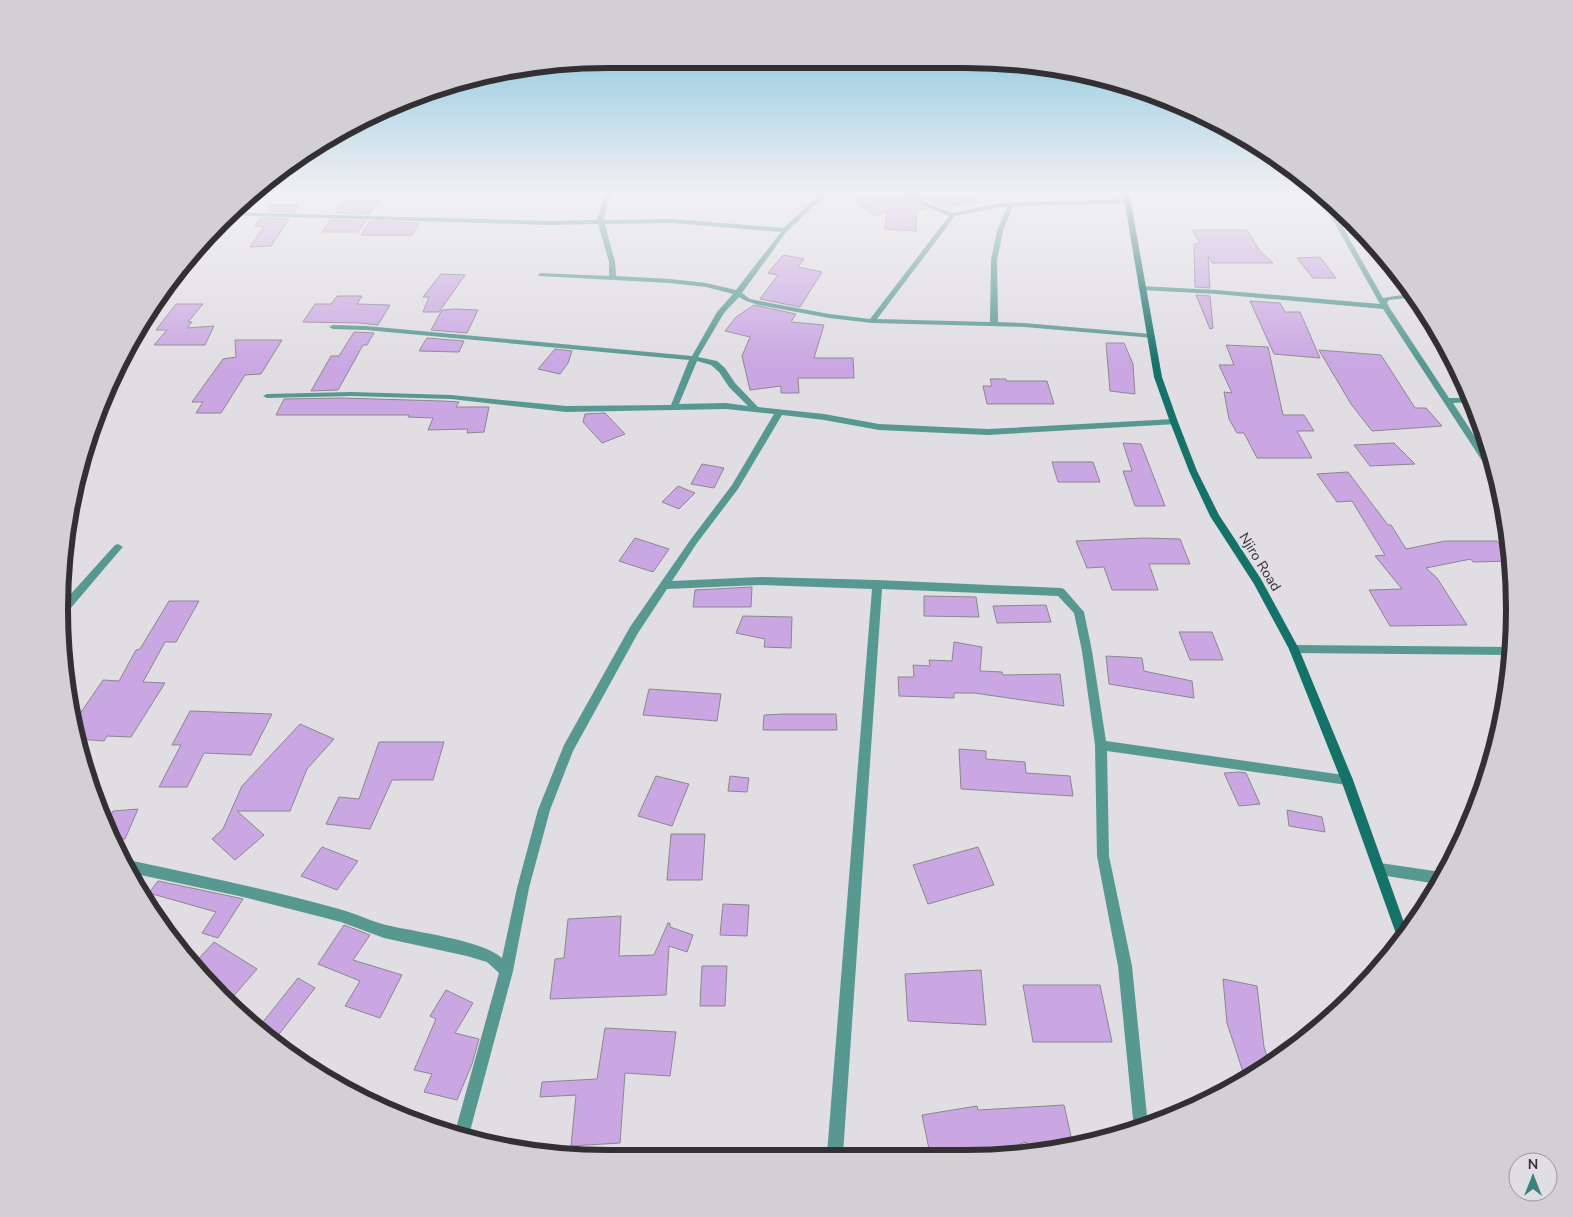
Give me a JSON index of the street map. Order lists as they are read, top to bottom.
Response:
{
  "streets": {
    "street": ["Njiro Road"]
  },
  "north": "top"
}
